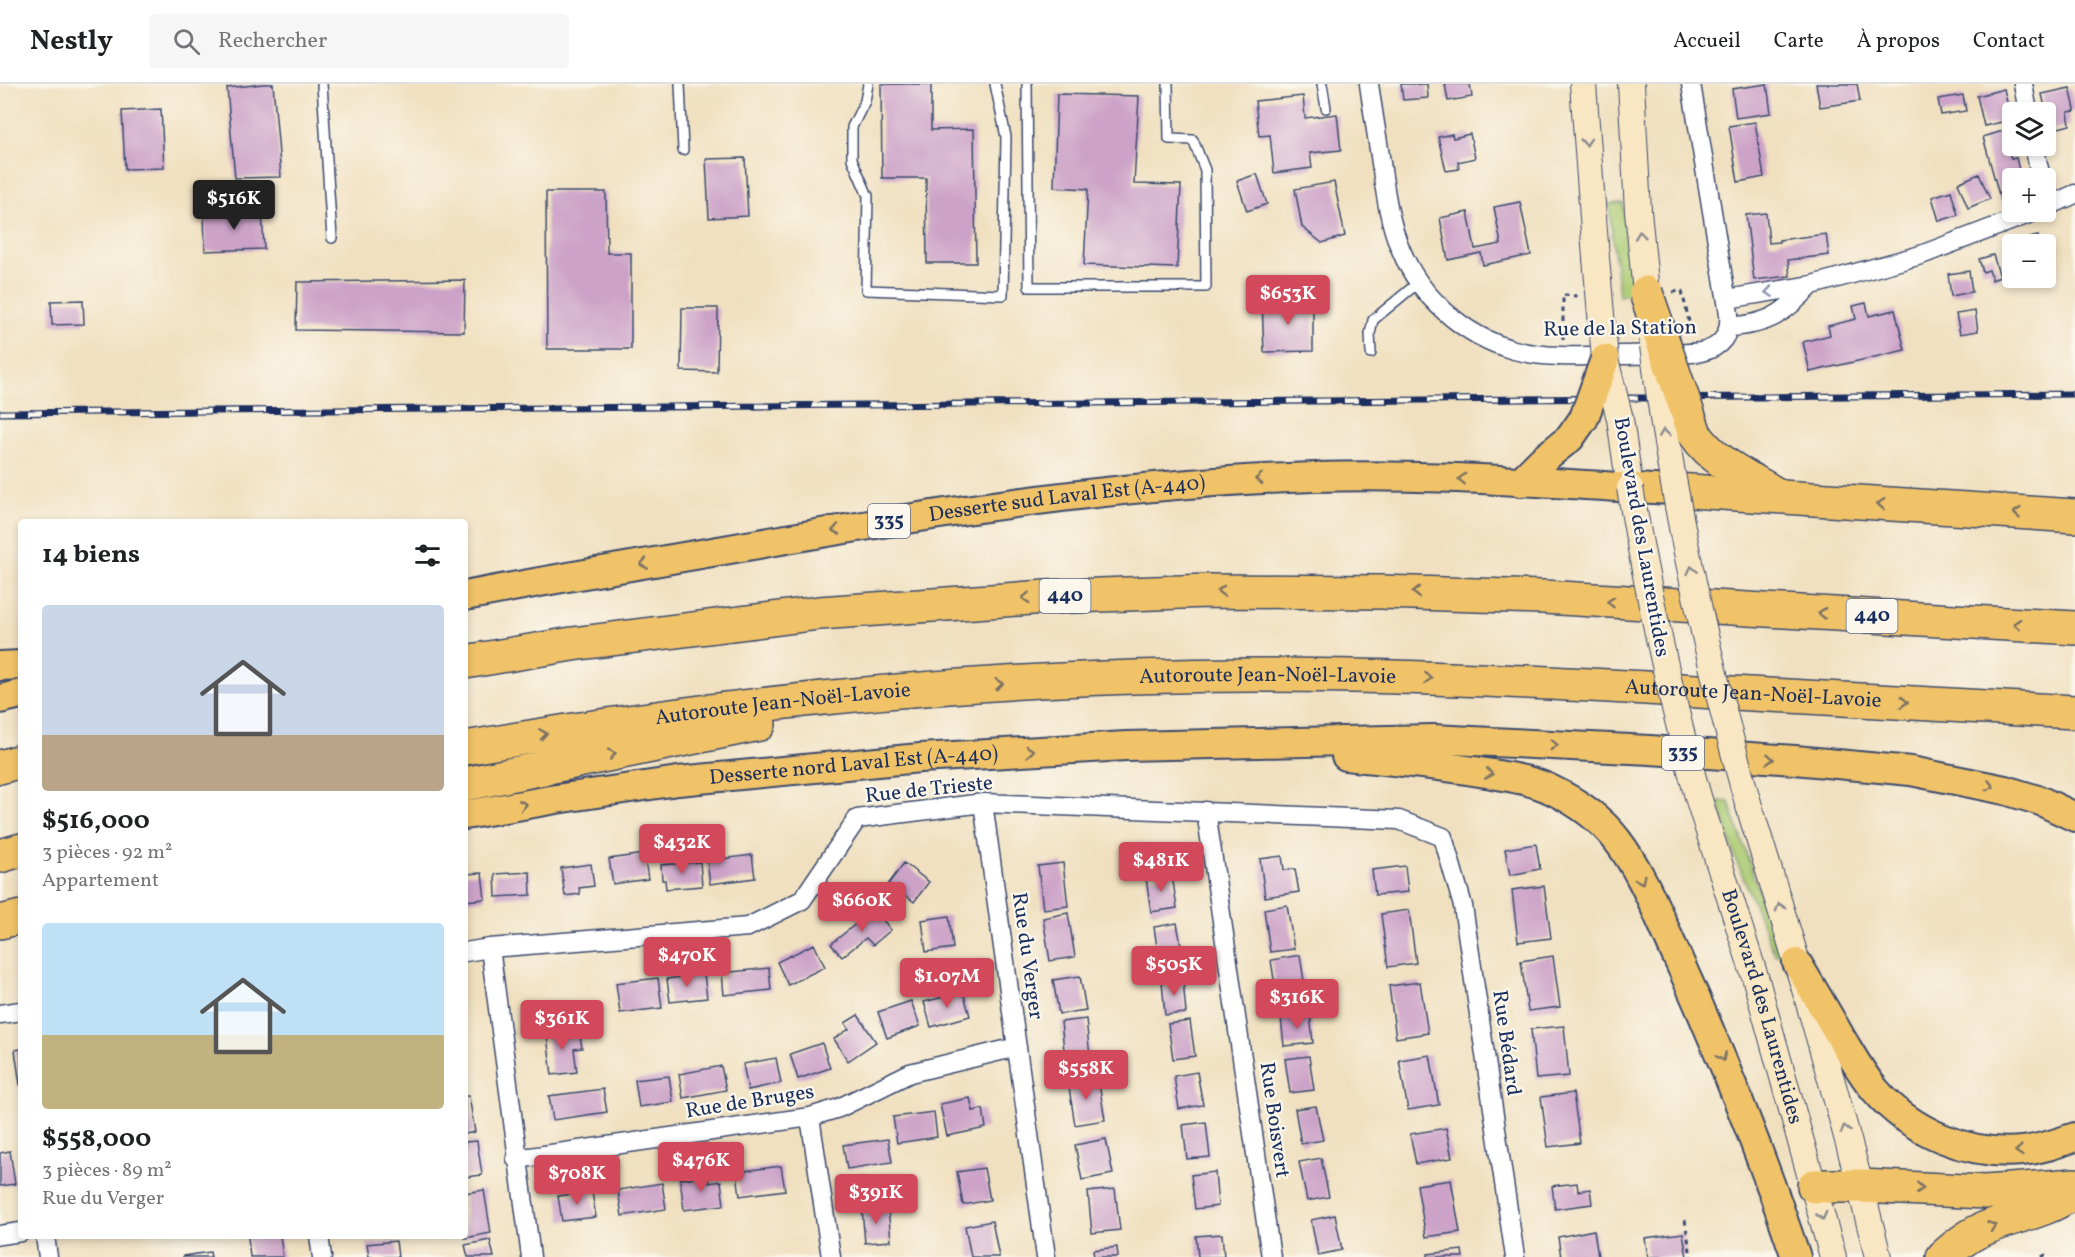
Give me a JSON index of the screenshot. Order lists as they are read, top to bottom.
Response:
{
  "streets": {
    "highway": ["440", "Autoroute Jean-Noël-Lavoie"],
    "main road": [
      "Desserte sud Laval Est (A-440)",
      "335",
      "Boulevard des Laurentides",
      "Desserte nord Laval Est (A-440)"
    ],
    "street": [
      "Rue de la Station",
      "Rue de Trieste",
      "Rue du Verger",
      "Rue Bédard",
      "Rue de Bruges",
      "Rue Boisvert"
    ]
  },
  "crossings": [
    ["Desserte sud Laval Est (A-440)", "Boulevard des Laurentides"],
    ["335", "Desserte nord Laval Est (A-440)"],
    ["Rue de Trieste", "Rue du Verger"],
    ["Rue de Trieste", "Rue Bédard"],
    ["Rue de Trieste", "Rue Boisvert"],
    ["Rue du Verger", "Rue de Bruges"]
  ],
  "one_way": ["Desserte sud Laval Est (A-440)", "Desserte nord Laval Est (A-440)"],
  "page": {
    "header": "Nestly",
    "search": "Rechercher",
    "nav": [
      "Accueil",
      "Carte",
      "À propos",
      "Contact"
    ],
    "map_buttons": ["+", "−"],
    "price": [
      "$516K",
      "$653K",
      "$432K",
      "$481K",
      "$660K",
      "$470K",
      "$505K",
      "$1.07M",
      "$316K",
      "$361K",
      "$558K",
      "$476K",
      "$708K",
      "$391K"
    ],
    "heading": "14 biens",
    "list": [
      {
        "name": "$516,000",
        "note": "3 pièces · 92 m² · Appartement"
      },
      {
        "name": "$558,000",
        "note": "3 pièces · 89 m² · Rue du Verger"
      }
    ]
  }
}
